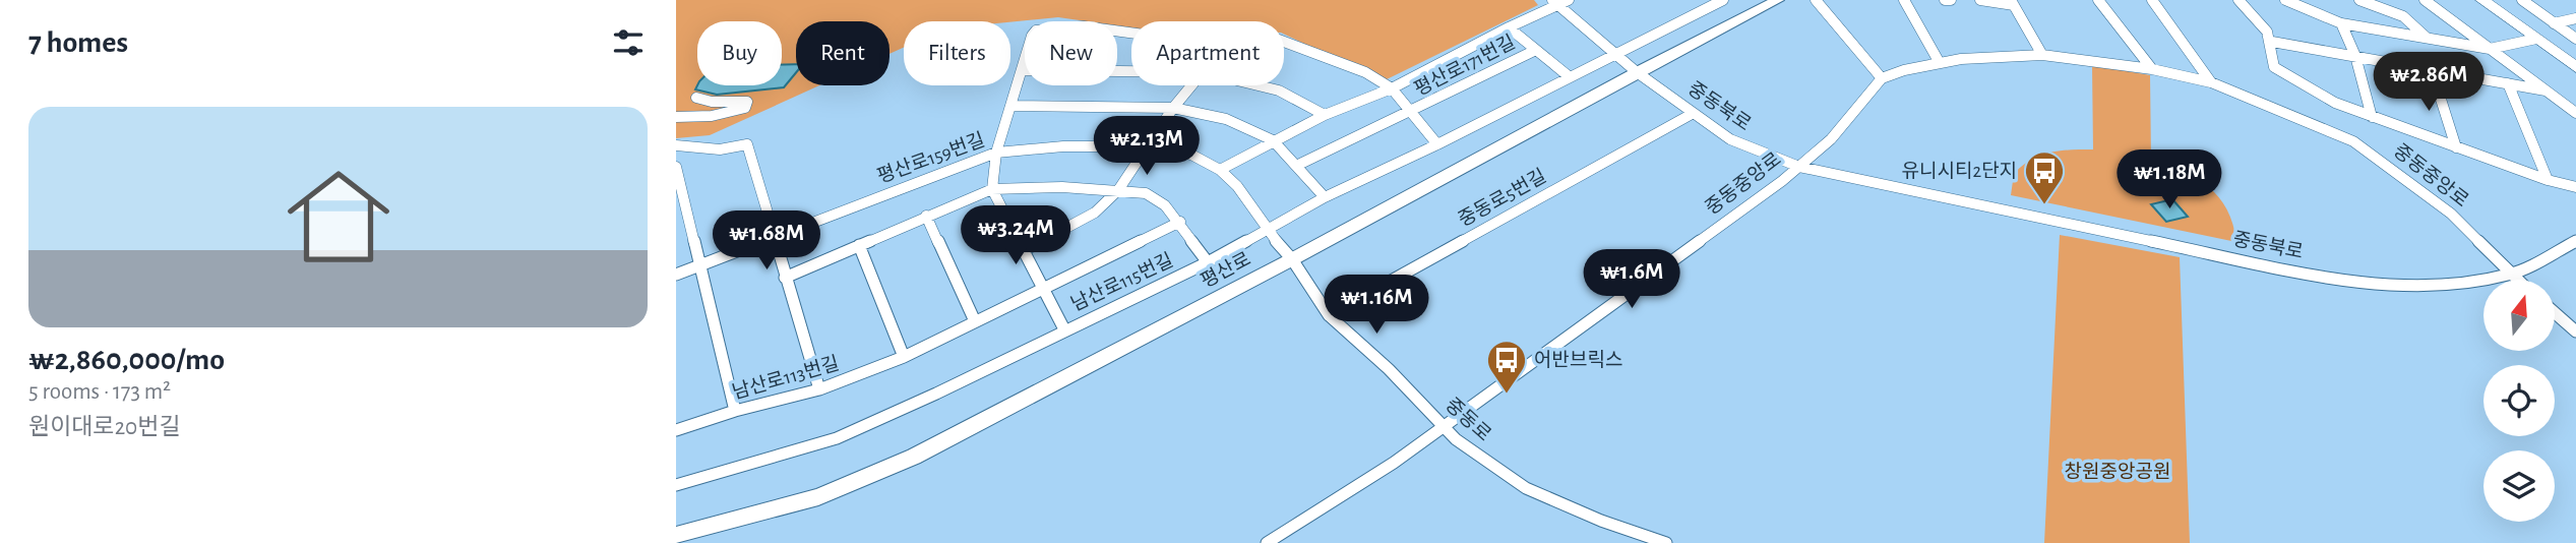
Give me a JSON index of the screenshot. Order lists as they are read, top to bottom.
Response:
{
  "streets": {
    "main road": ["평산로"],
    "street": [
      "평산로171번길",
      "중동북로",
      "평산로159번길",
      "중동중앙로",
      "중동로5번길",
      "남산로115번길",
      "남산로113번길",
      "중동로"
    ]
  },
  "crossings": [
    ["평산로171번길", "남산로115번길"],
    ["중동북로", "중동중앙로"],
    ["중동북로", "중동로5번길"],
    ["중동북로", "평산로"],
    ["중동북로", "남산로115번길"],
    ["평산로159번길", "평산로"],
    ["평산로159번길", "남산로115번길"],
    ["평산로159번길", "중동로"],
    ["중동중앙로", "중동로"],
    ["중동로5번길", "중동로"],
    ["평산로", "중동로"]
  ],
  "parks": ["창원중앙공원"],
  "places": {
    "bus stop": ["유니시티2단지", "어반브릭스"]
  },
  "north": "top",
  "page": {
    "heading": "7 homes",
    "chip": [
      "Buy",
      "Rent",
      "Filters",
      "New",
      "Apartment"
    ],
    "price": [
      "₩2.86M",
      "₩2.13M",
      "₩1.18M",
      "₩3.24M",
      "₩1.68M",
      "₩1.6M",
      "₩1.16M"
    ],
    "list": [
      {
        "name": "₩2,860,000/mo",
        "note": "5 rooms · 173 m² · 원이대로20번길"
      }
    ]
  }
}
